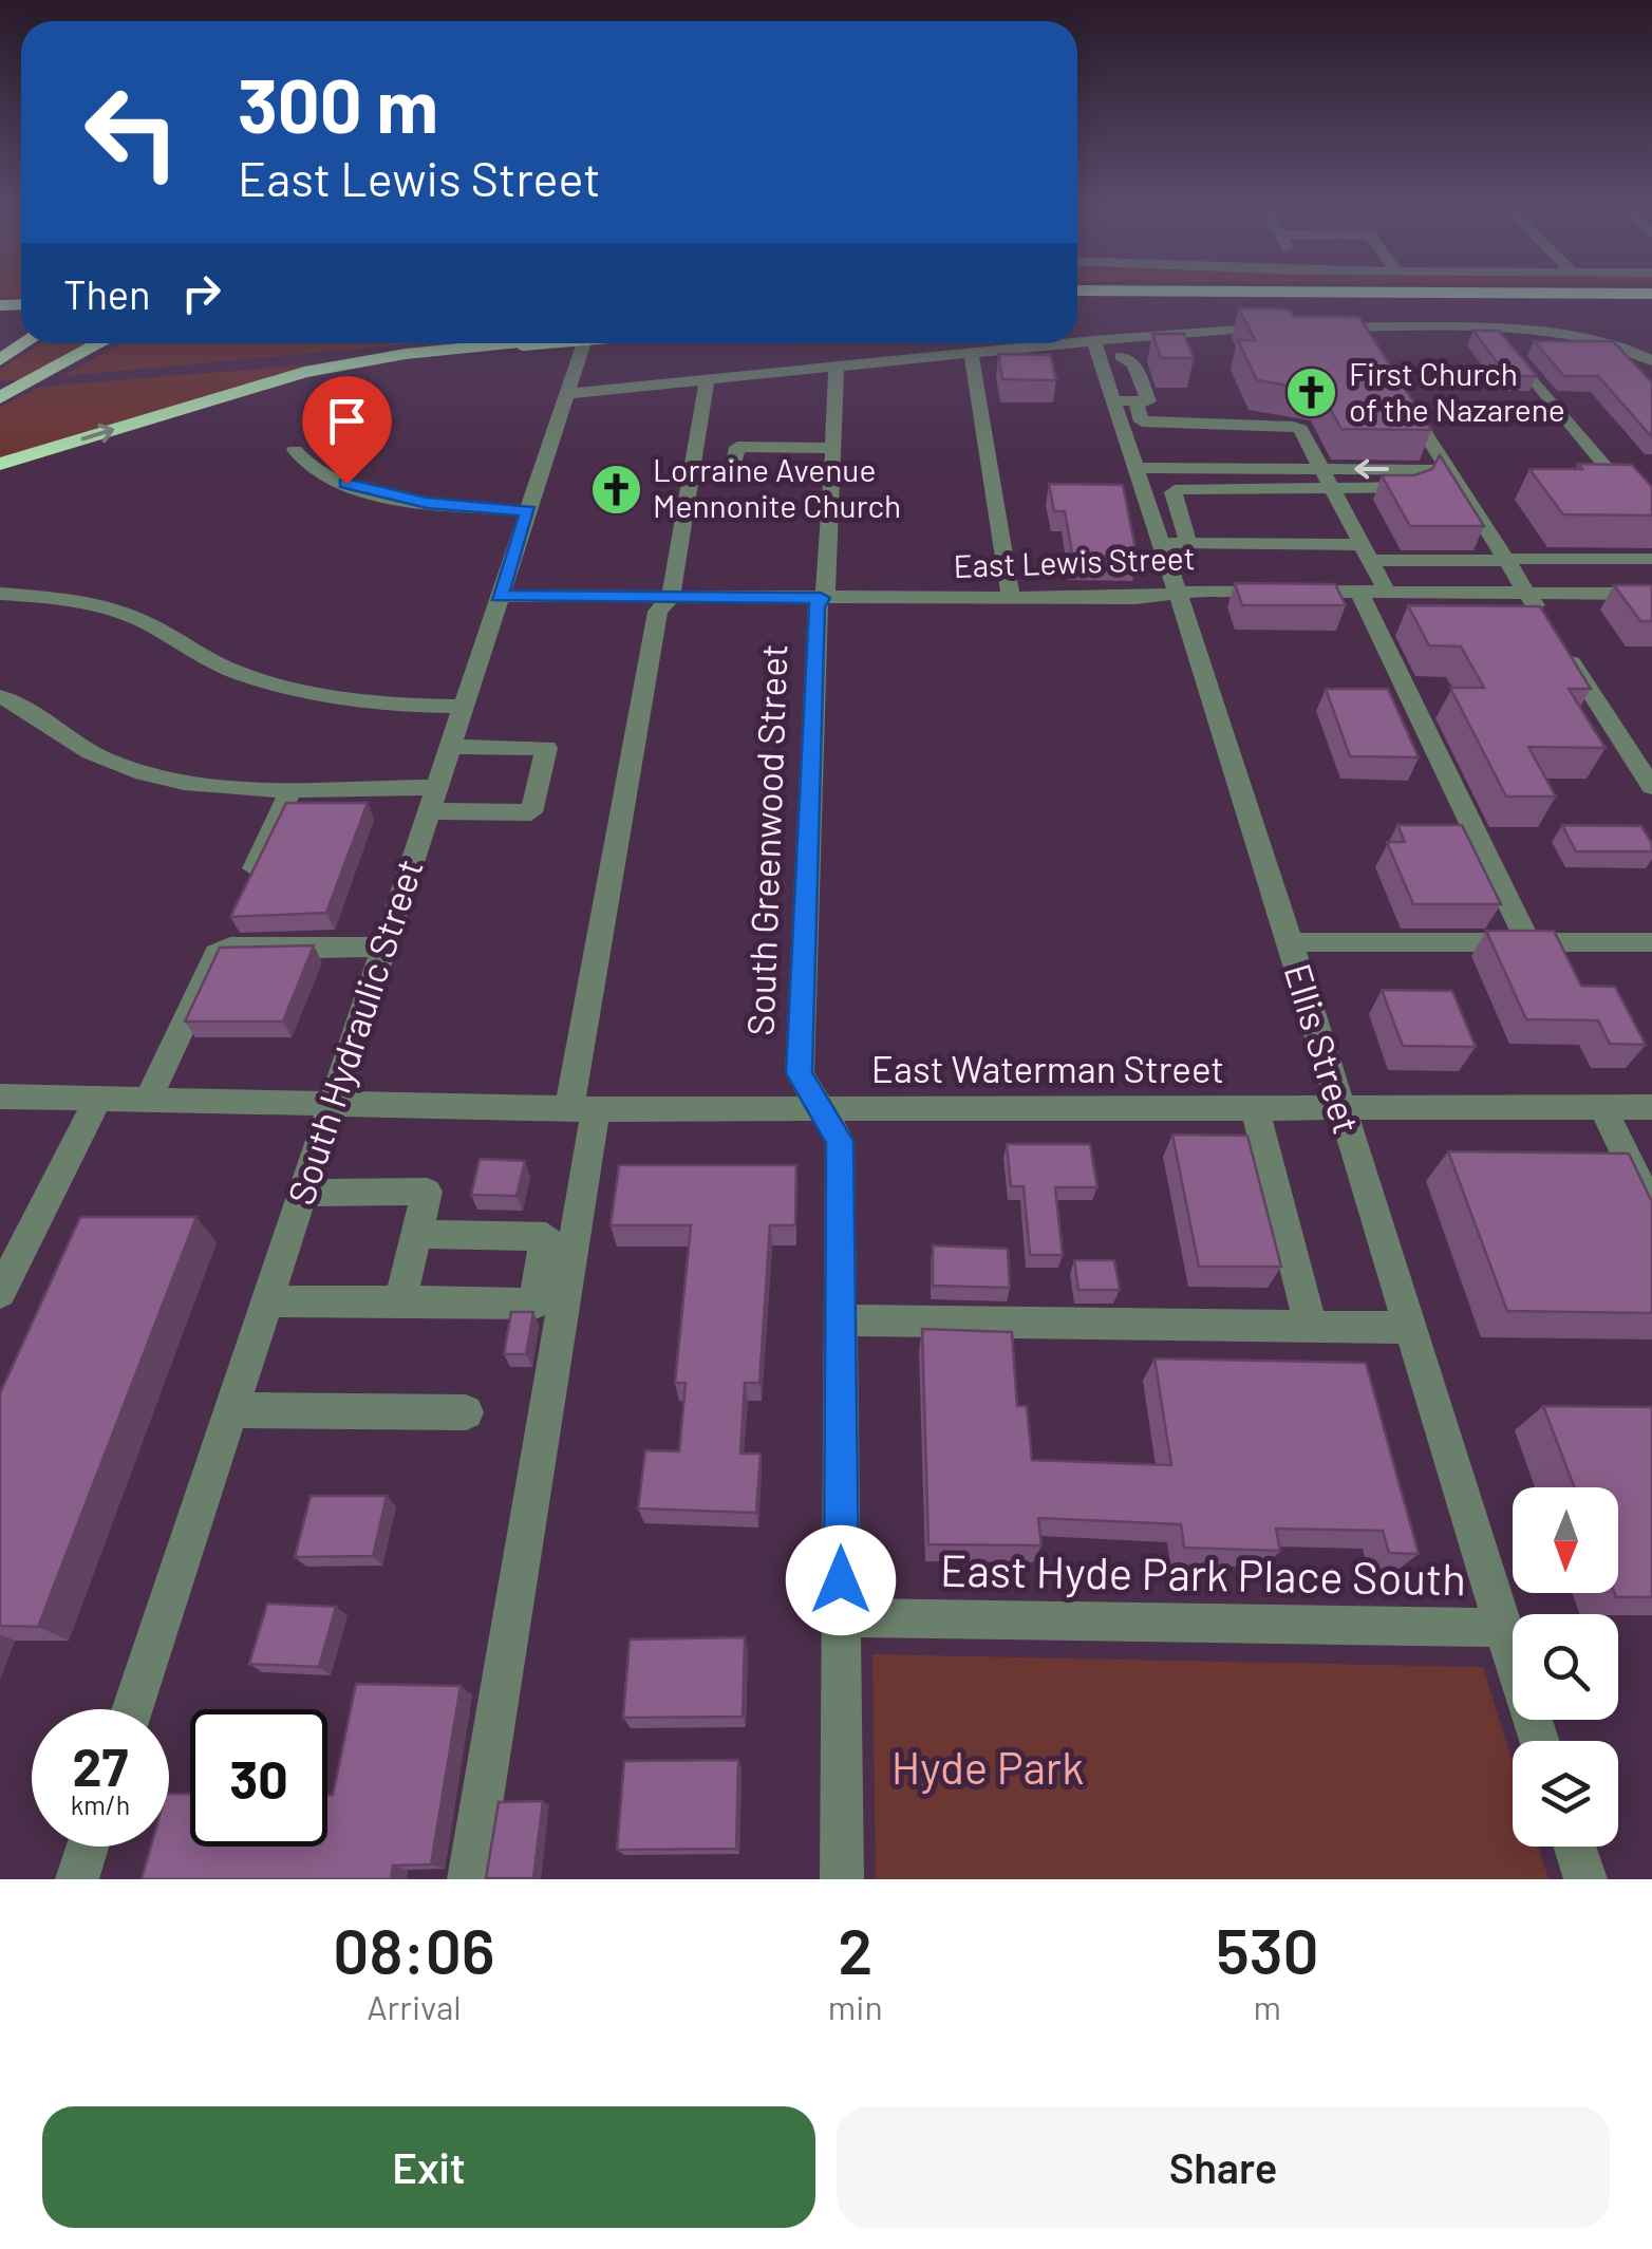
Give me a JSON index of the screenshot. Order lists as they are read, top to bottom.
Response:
{
  "streets": {
    "street": [
      "East Lewis Street",
      "South Greenwood Street",
      "South Hydraulic Street",
      "Ellis Street",
      "East Waterman Street",
      "East Hyde Park Place South"
    ]
  },
  "crossings": [
    ["East Lewis Street", "South Greenwood Street"],
    ["East Lewis Street", "South Hydraulic Street"],
    ["East Lewis Street", "Ellis Street"],
    ["South Greenwood Street", "East Waterman Street"],
    ["South Greenwood Street", "East Hyde Park Place South"],
    ["South Hydraulic Street", "East Waterman Street"],
    ["Ellis Street", "East Waterman Street"],
    ["Ellis Street", "East Hyde Park Place South"]
  ],
  "parks": ["Hyde Park"],
  "places": {
    "church": ["First Church of the Nazarene", "Lorraine Avenue Mennonite Church"]
  },
  "north": "bottom",
  "page": {
    "turn": ["300 m", "East Lewis Street"],
    "then": "Then",
    "speed": "27 km/h",
    "limit": "30",
    "eta": [
      "08:06",
      "Arrival",
      "2",
      "min",
      "530",
      "m"
    ],
    "buttons": ["Exit", "Share"]
  }
}
